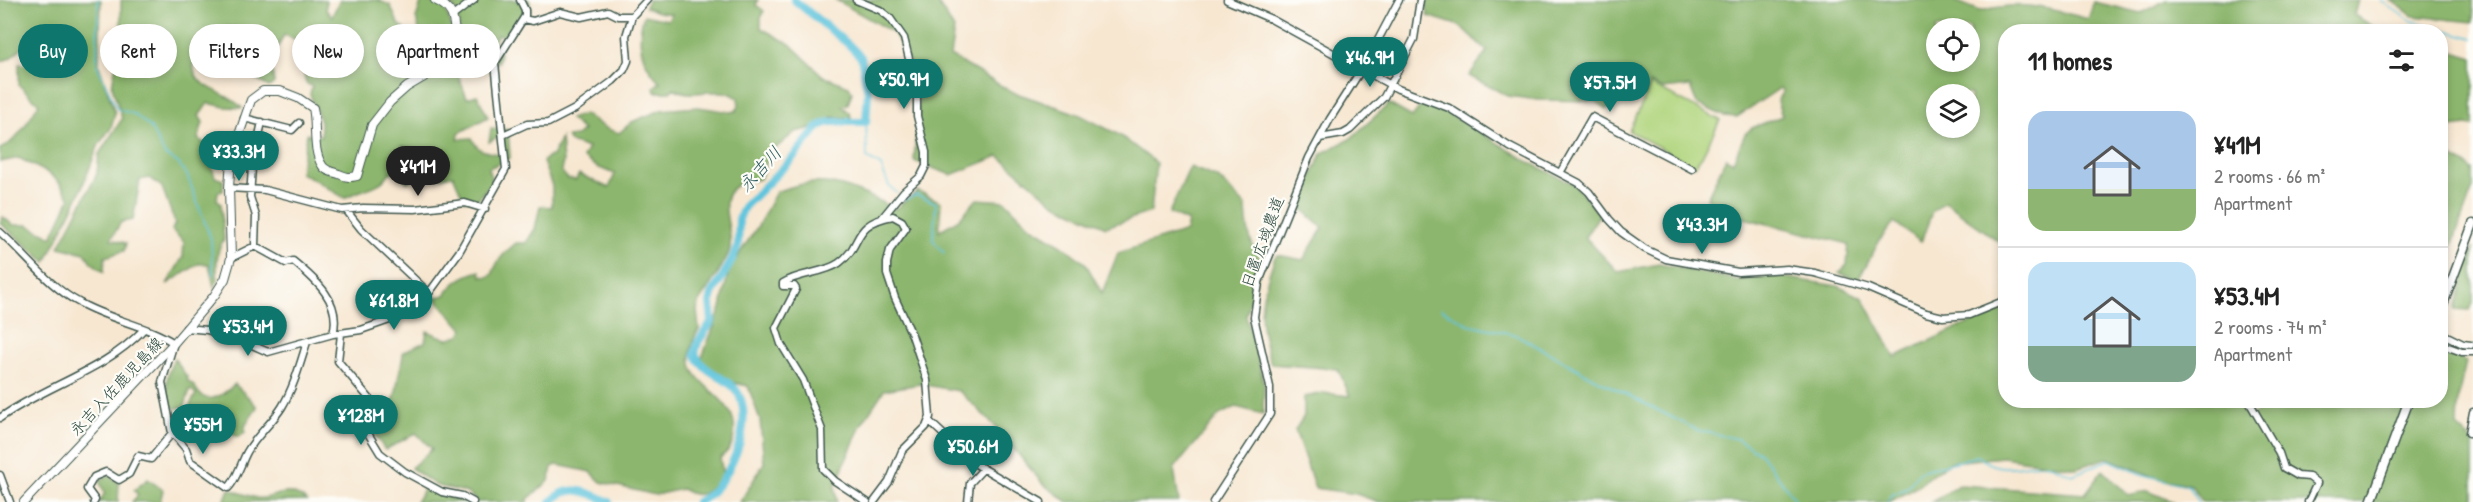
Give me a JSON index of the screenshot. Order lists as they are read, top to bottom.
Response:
{
  "streets": {
    "main road": ["永吉入佐鹿児島線"],
    "street": ["日置広域農道"]
  },
  "water": ["永吉川"],
  "page": {
    "chip": [
      "Buy",
      "Rent",
      "Filters",
      "New",
      "Apartment"
    ],
    "heading": "11 homes",
    "price": [
      "¥46.9M",
      "¥50.9M",
      "¥57.5M",
      "¥33.3M",
      "¥41M",
      "¥43.3M",
      "¥61.8M",
      "¥53.4M",
      "¥128M",
      "¥55M",
      "¥50.6M"
    ],
    "list": [
      {
        "name": "¥41M",
        "note": "2 rooms · 66 m² · Apartment"
      },
      {
        "name": "¥53.4M",
        "note": "2 rooms · 74 m² · Apartment"
      }
    ]
  }
}
